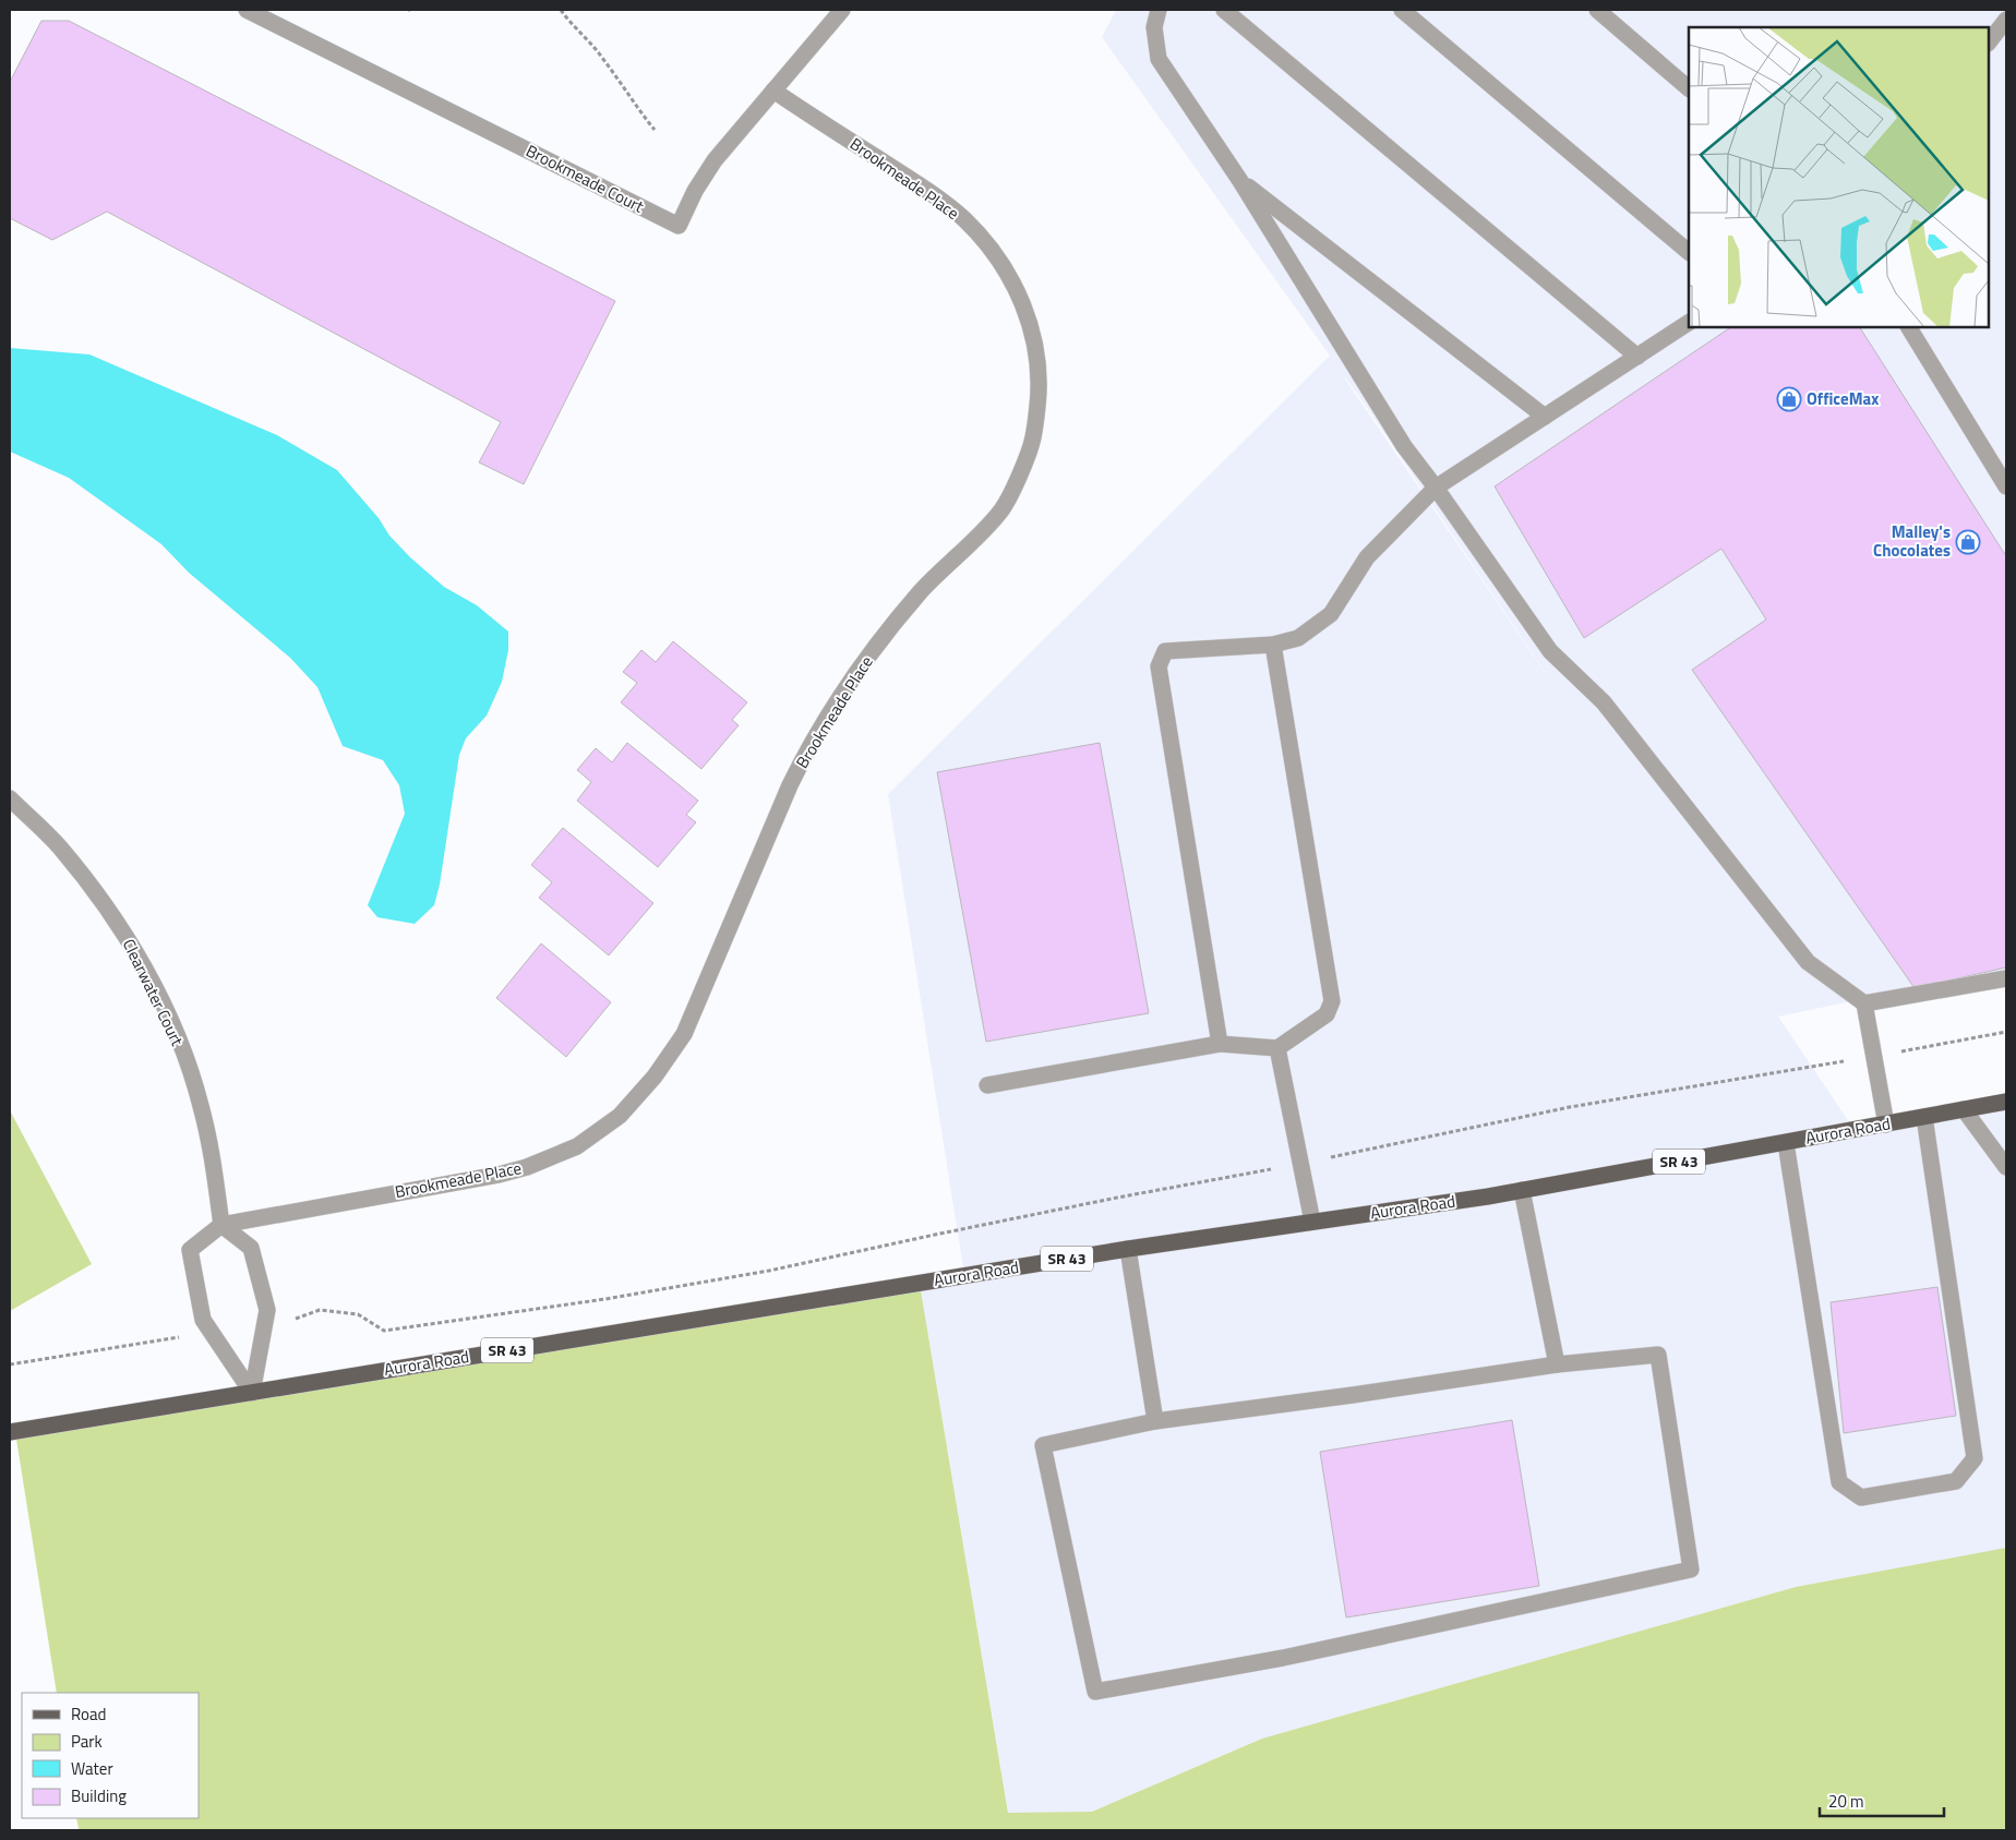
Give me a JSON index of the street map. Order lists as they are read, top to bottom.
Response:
{
  "streets": {
    "main road": ["Aurora Road", "SR 43"],
    "street": ["Brookmeade Court", "Brookmeade Place", "Clearwater Court"]
  },
  "crossings": [
    ["Brookmeade Court", "Brookmeade Place"],
    ["Brookmeade Place", "Clearwater Court"]
  ],
  "places": {
    "shop": ["OfficeMax", "Malley's Chocolates"]
  },
  "legend": [
    "Road",
    "Park",
    "Water",
    "Building"
  ],
  "scale_bar": "20 m"
}
